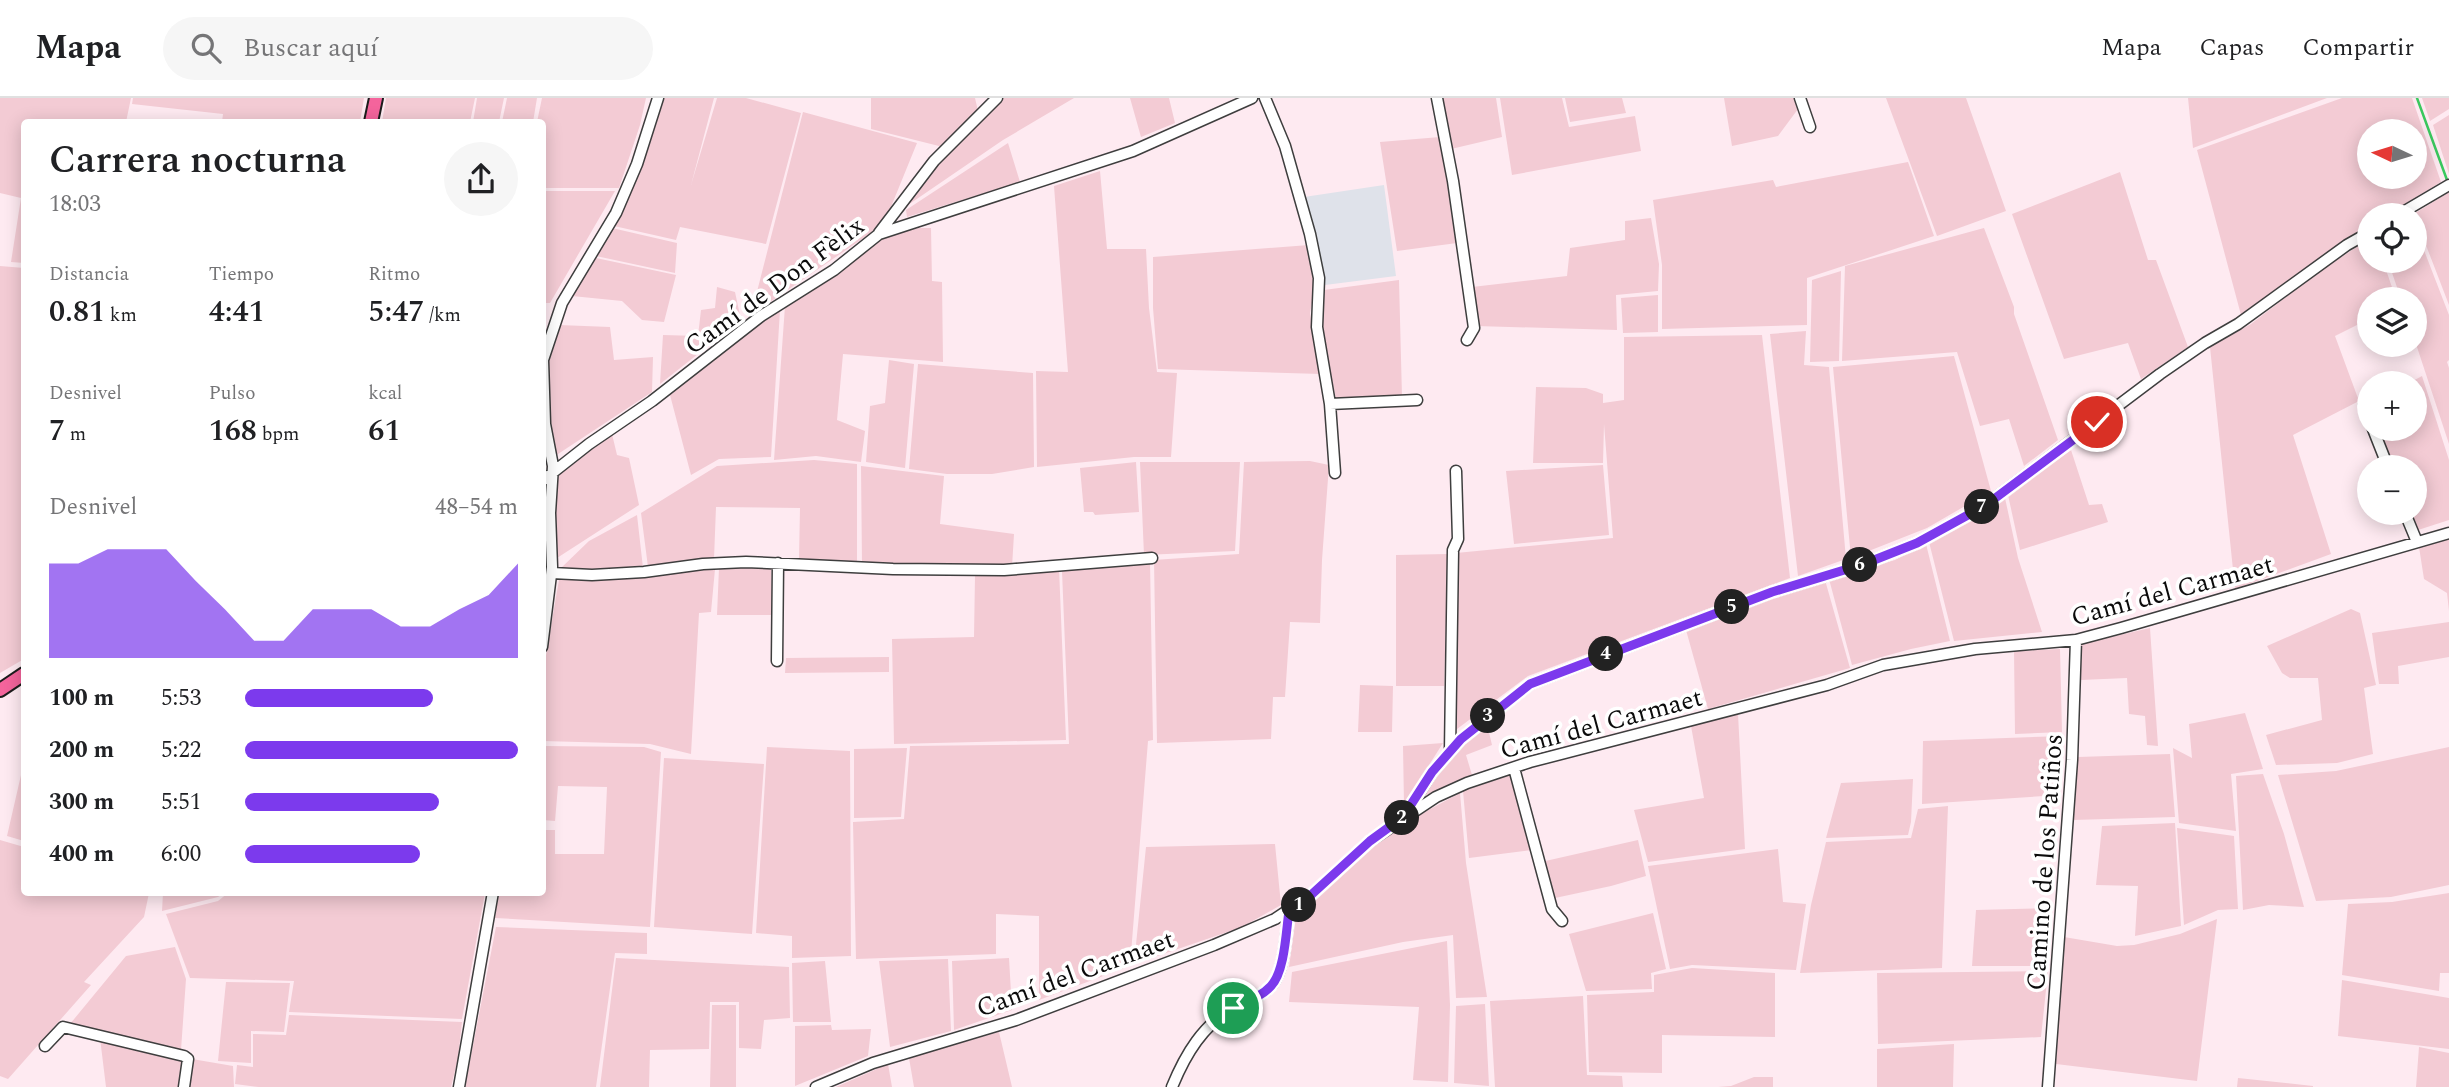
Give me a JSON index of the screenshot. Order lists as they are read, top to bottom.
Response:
{
  "streets": {
    "street": ["Camí de Don Fèlix", "Camí del Carmaet", "Camino de los Patiños"]
  },
  "crossings": [
    ["Camí del Carmaet", "Camino de los Patiños"]
  ],
  "north": "left",
  "page": {
    "header": "Mapa",
    "search": "Buscar aquí",
    "nav": ["Mapa", "Capas", "Compartir"],
    "map_buttons": ["+", "−"],
    "heading": ["Carrera nocturna", "18:03"],
    "stats": [
      ["Distancia", "0.81 km"],
      ["Tiempo", "4:41"],
      ["Ritmo", "5:47 /km"],
      ["Desnivel", "7 m"],
      ["Pulso", "168 bpm"],
      ["kcal", "61"]
    ],
    "chart": ["Desnivel", "48–54 m"],
    "pins": [
      "7",
      "6",
      "5",
      "4",
      "3",
      "2",
      "1"
    ],
    "list": [
      {
        "name": "100 m",
        "note": "5:53"
      },
      {
        "name": "200 m",
        "note": "5:22"
      },
      {
        "name": "300 m",
        "note": "5:51"
      },
      {
        "name": "400 m",
        "note": "6:00"
      }
    ]
  }
}
